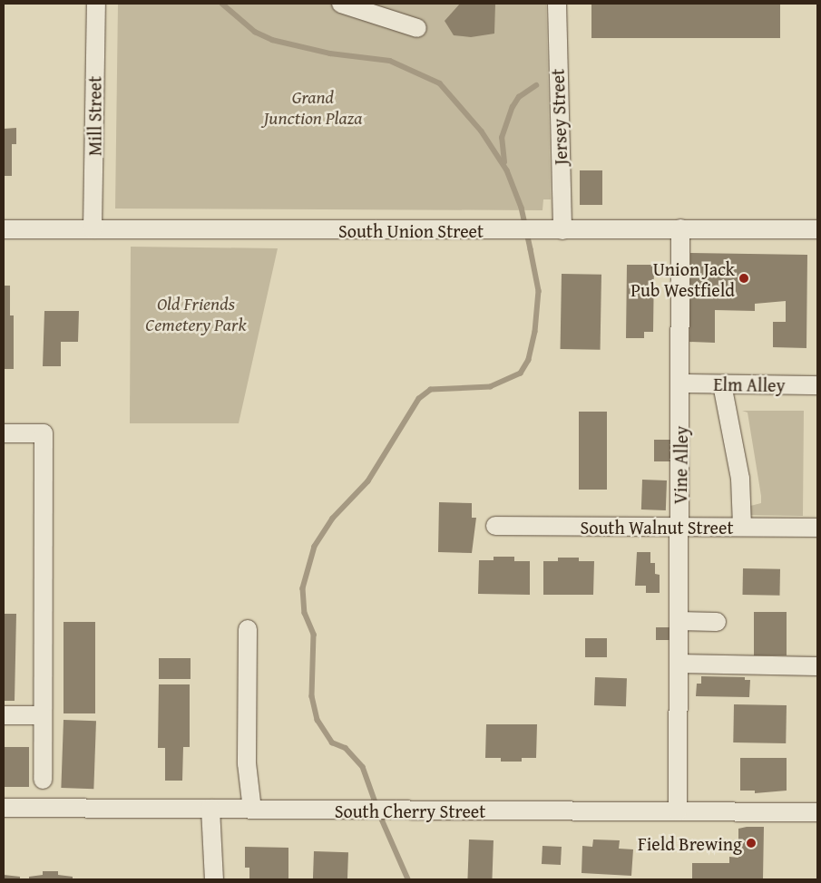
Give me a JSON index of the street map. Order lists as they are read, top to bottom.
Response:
{
  "streets": {
    "street": [
      "Mill Street",
      "Jersey Street",
      "South Union Street",
      "Elm Alley",
      "Vine Alley",
      "South Walnut Street",
      "South Cherry Street"
    ]
  },
  "crossings": [
    ["Mill Street", "South Union Street"],
    ["Jersey Street", "South Union Street"],
    ["South Union Street", "Vine Alley"],
    ["Elm Alley", "Vine Alley"],
    ["Vine Alley", "South Walnut Street"],
    ["Vine Alley", "South Cherry Street"]
  ],
  "parks": ["Grand Junction Plaza", "Old Friends Cemetery Park"],
  "places": ["Union Jack Pub Westfield", "Field Brewing"]
}
